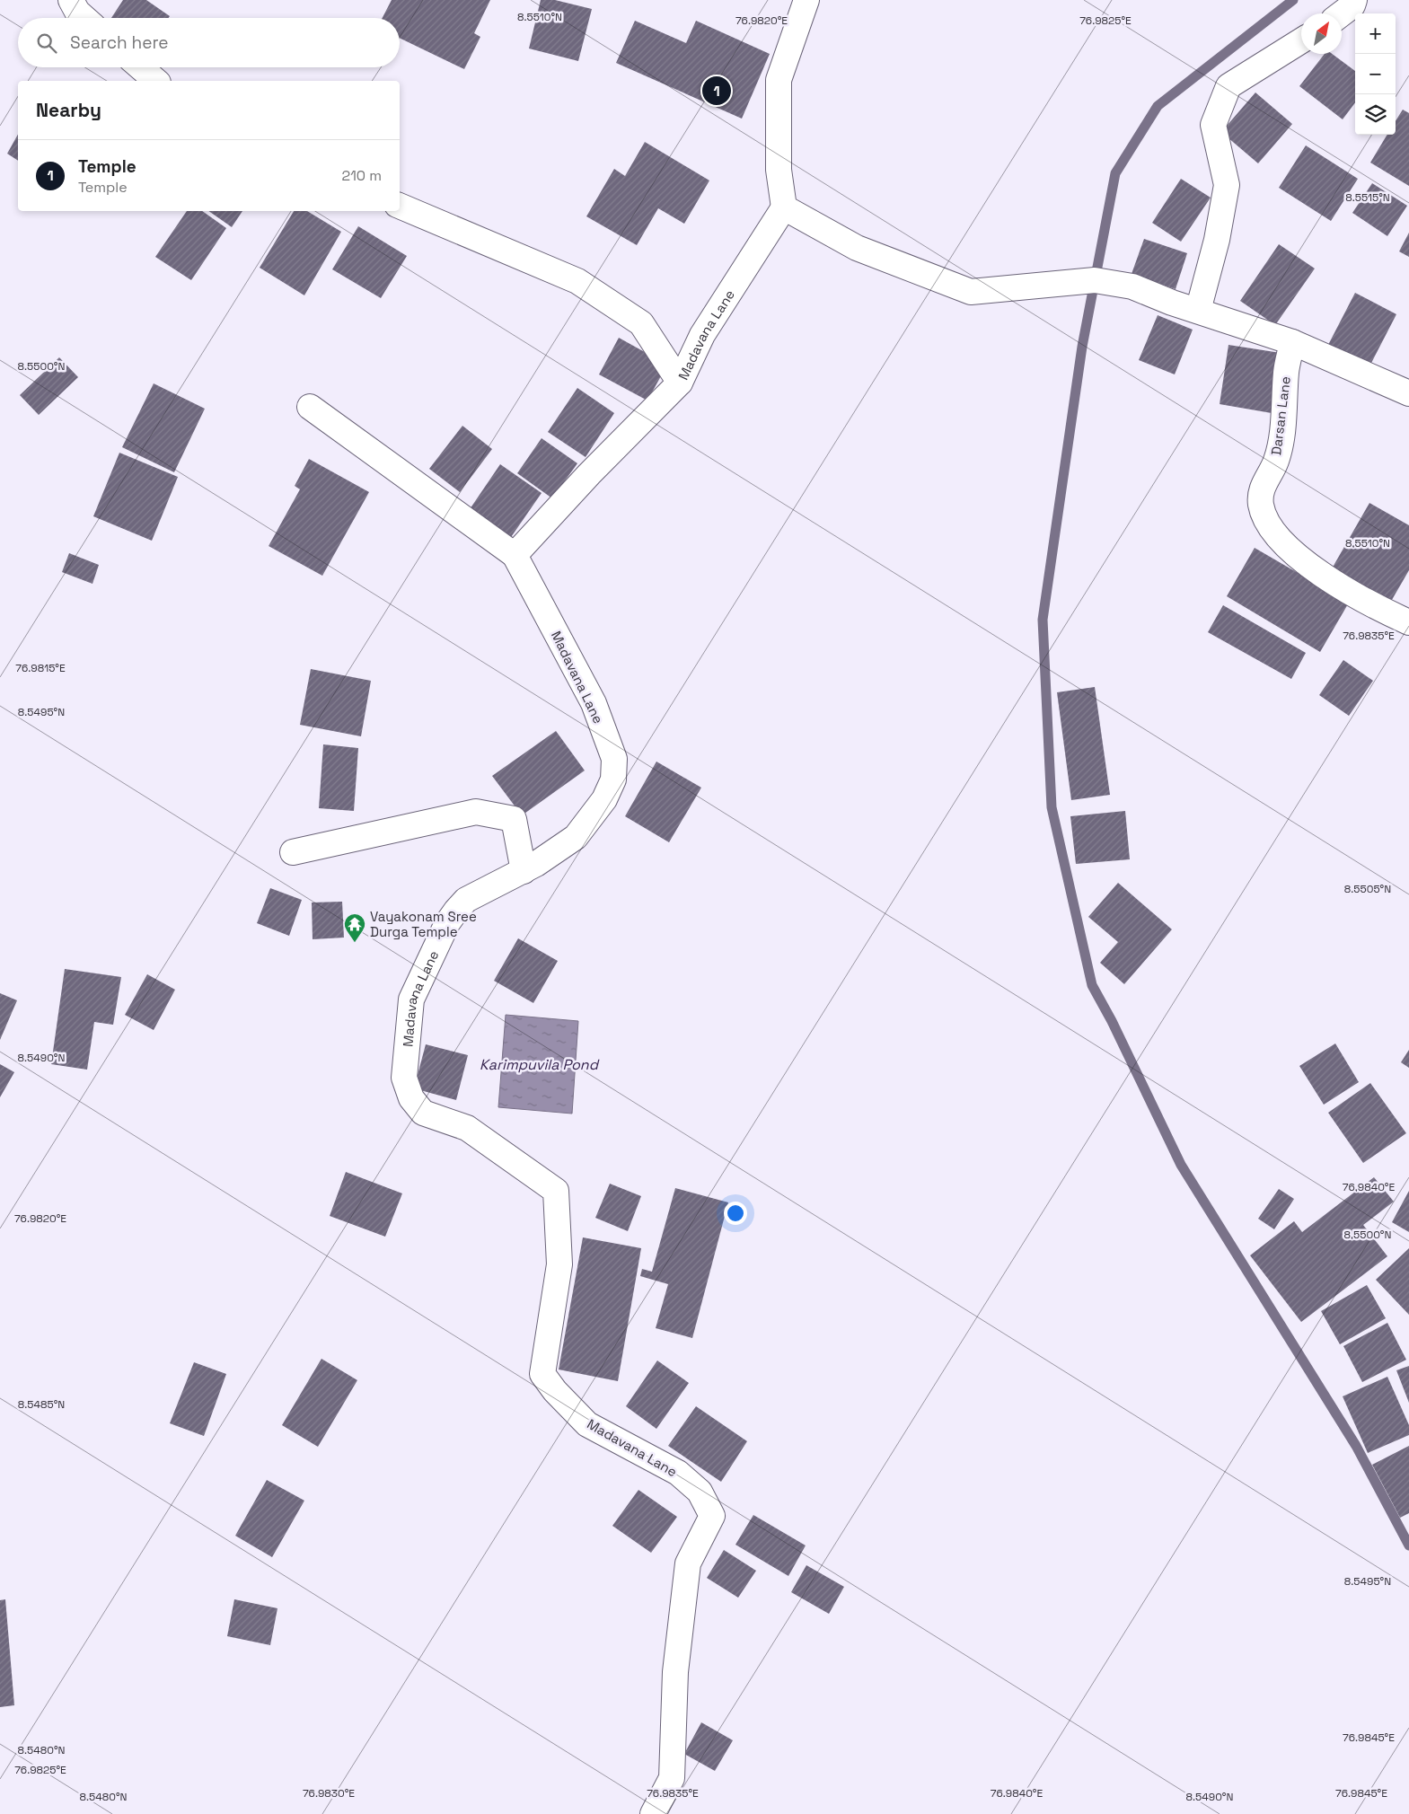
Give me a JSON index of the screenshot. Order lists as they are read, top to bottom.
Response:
{
  "streets": {
    "street": ["Madavana Lane", "Darsan Lane"]
  },
  "water": ["Karimpuvila Pond"],
  "places": {
    "temple": ["Vayakonam Sree Durga Temple"]
  },
  "north": "top right",
  "page": {
    "map_buttons": ["+", "−"],
    "search": "Search here",
    "pins": "1",
    "heading": "Nearby",
    "list": [
      {
        "mark": "1",
        "name": "Temple",
        "note": "Temple",
        "value": "210 m"
      }
    ]
  },
  "coordinates": [
    "8.5510°N",
    "76.9820°E",
    "76.9825°E",
    "8.5515°N",
    "8.5500°N",
    "76.9835°E",
    "76.9815°E",
    "8.5495°N",
    "8.5505°N",
    "8.5490°N",
    "76.9840°E",
    "8.5485°N",
    "76.9845°E",
    "8.5480°N",
    "76.9830°E"
  ]
}
